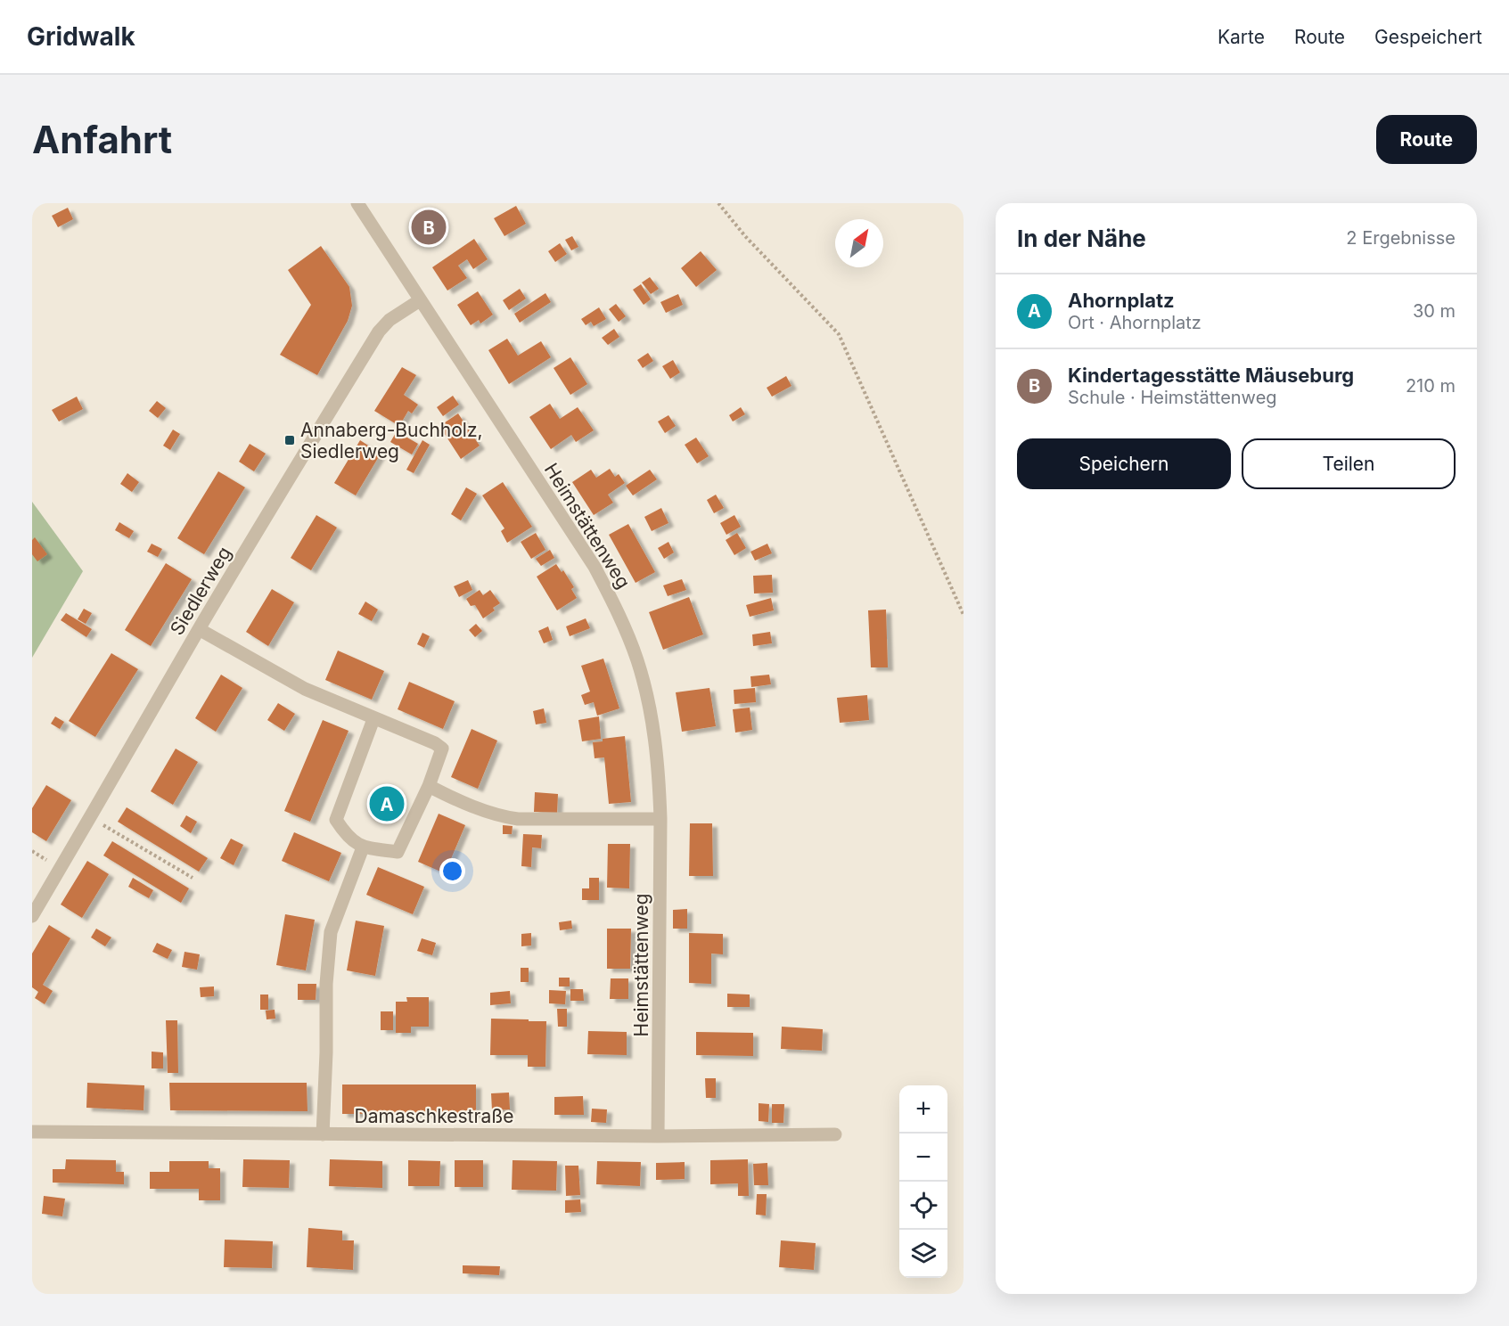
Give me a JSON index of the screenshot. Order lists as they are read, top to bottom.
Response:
{
  "streets": {
    "street": ["Heimstättenweg", "Siedlerweg", "Damaschkestraße"]
  },
  "crossings": [
    ["Heimstättenweg", "Siedlerweg"],
    ["Heimstättenweg", "Damaschkestraße"]
  ],
  "places": {
    "transit": ["Annaberg-Buchholz, Siedlerweg"]
  },
  "north": "top right",
  "page": {
    "header": "Gridwalk",
    "nav": ["Karte", "Route", "Gespeichert"],
    "buttons": [
      "Route",
      ["Speichern", "Teilen"]
    ],
    "title": "Anfahrt",
    "heading": ["In der Nähe", "2 Ergebnisse"],
    "pins": ["B", "A"],
    "list": [
      {
        "mark": "A",
        "name": "Ahornplatz",
        "note": "Ort · Ahornplatz",
        "value": "30 m"
      },
      {
        "mark": "B",
        "name": "Kindertagesstätte Mäuseburg",
        "note": "Schule · Heimstättenweg",
        "value": "210 m"
      }
    ],
    "map_buttons": ["+", "−"]
  }
}
